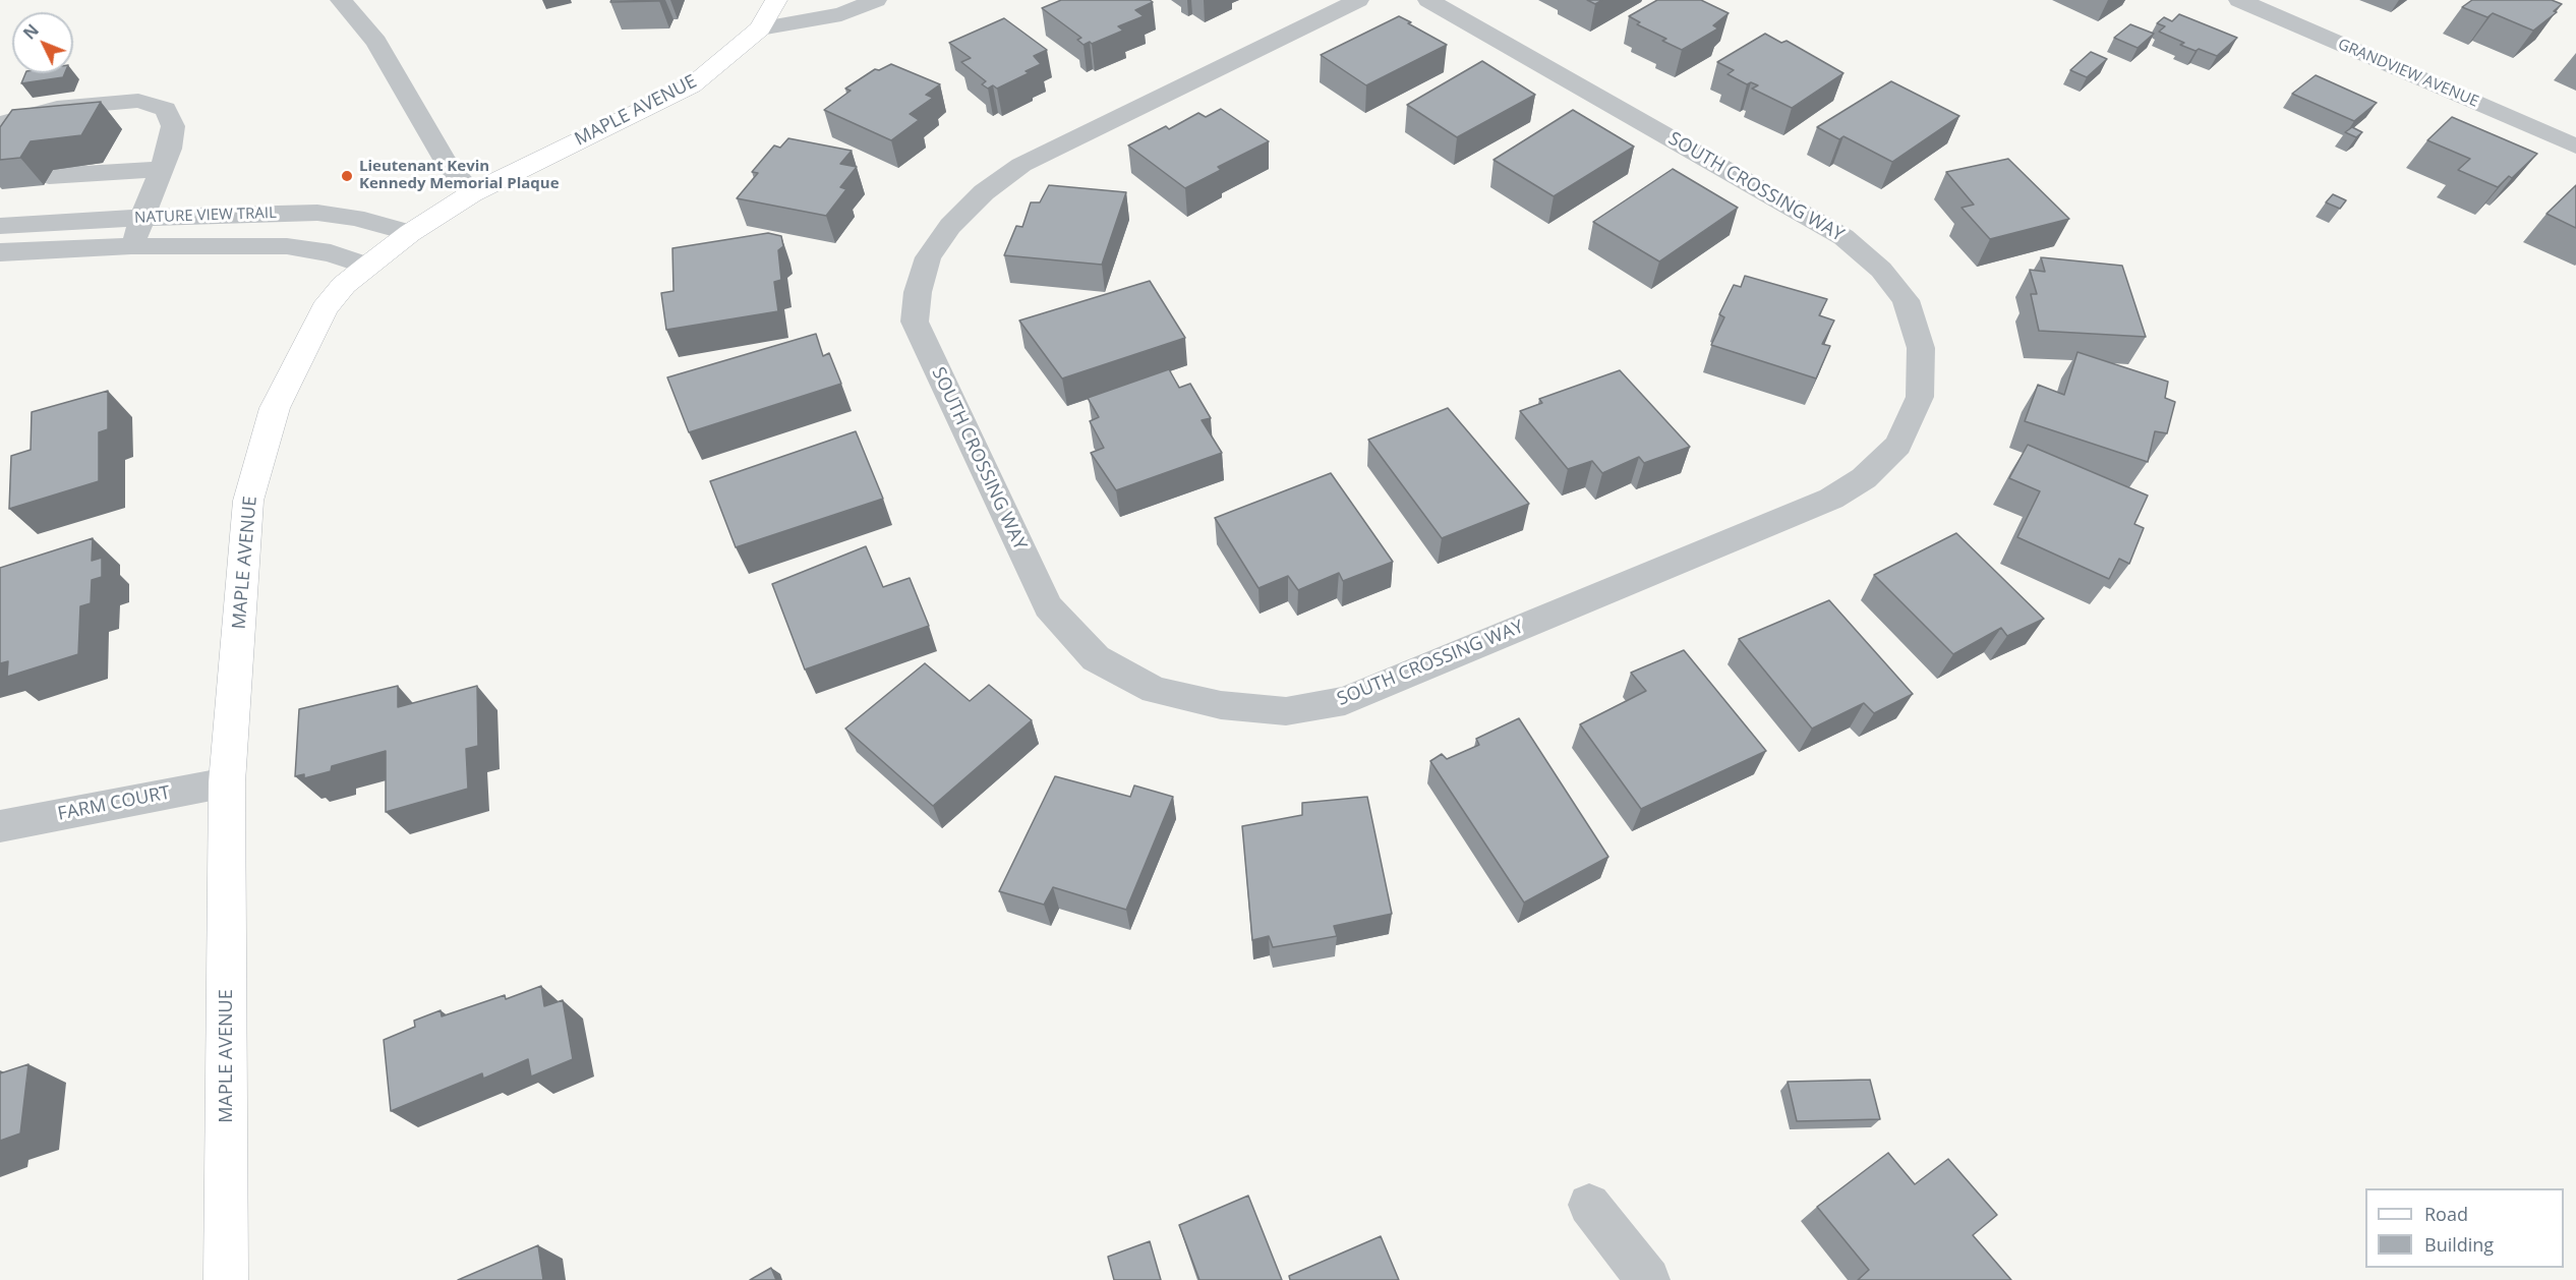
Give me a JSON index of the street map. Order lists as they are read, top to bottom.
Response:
{
  "streets": {
    "main road": ["MAPLE AVENUE"],
    "street": [
      "GRANDVIEW AVENUE",
      "SOUTH CROSSING WAY",
      "NATURE VIEW TRAIL",
      "FARM COURT"
    ]
  },
  "crossings": [
    ["MAPLE AVENUE", "NATURE VIEW TRAIL"],
    ["MAPLE AVENUE", "FARM COURT"]
  ],
  "places": ["Lieutenant Kevin Kennedy Memorial Plaque"],
  "legend": ["Road", "Building"],
  "north": "top left"
}
